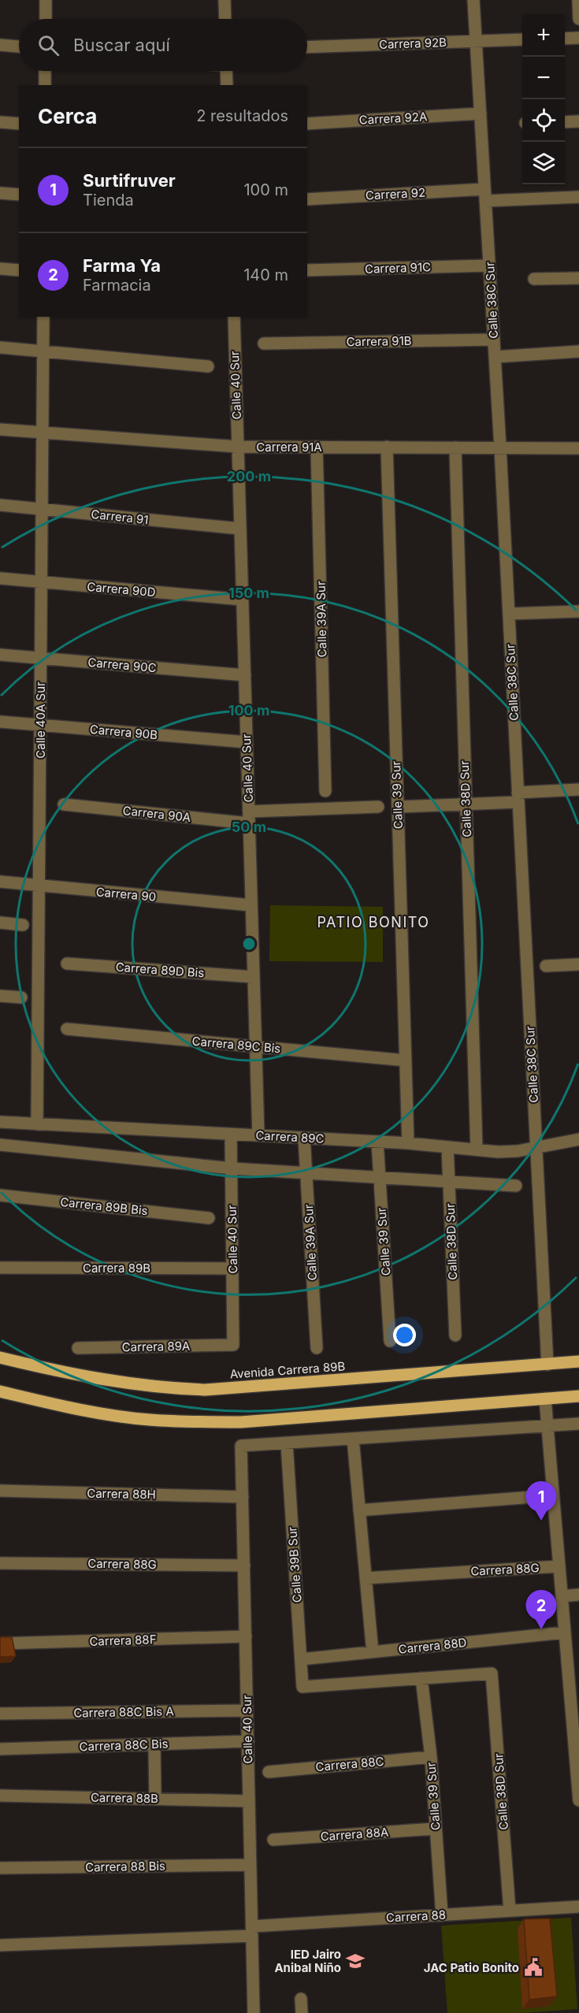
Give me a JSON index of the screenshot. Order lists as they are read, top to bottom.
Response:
{
  "streets": {
    "main road": ["Avenida Carrera 89B"],
    "street": [
      "Carrera 92B",
      "Carrera 92A",
      "Carrera 92",
      "Carrera 91C",
      "Calle 38C Sur",
      "Carrera 91B",
      "Calle 40 Sur",
      "Carrera 91A",
      "Carrera 91",
      "Carrera 90D",
      "Calle 39A Sur",
      "Carrera 90C",
      "Calle 40A Sur",
      "Carrera 90B",
      "Calle 39 Sur",
      "Calle 38D Sur",
      "Carrera 90A",
      "Carrera 90",
      "Carrera 89D Bis",
      "Carrera 89C Bis",
      "Carrera 89C",
      "Carrera 89B Bis",
      "Carrera 89B",
      "Carrera 89A",
      "Carrera 88H",
      "Carrera 88G",
      "Calle 39B Sur",
      "Carrera 88F",
      "Carrera 88D",
      "Carrera 88C Bis A",
      "Carrera 88C Bis",
      "Carrera 88C",
      "Carrera 88B",
      "Carrera 88A",
      "Carrera 88 Bis",
      "Carrera 88"
    ]
  },
  "crossings": [
    ["Carrera 92B", "Calle 38C Sur"],
    ["Carrera 92A", "Calle 38C Sur"],
    ["Carrera 92", "Calle 38C Sur"],
    ["Carrera 91C", "Calle 38C Sur"],
    ["Calle 38C Sur", "Carrera 91B"],
    ["Calle 38C Sur", "Carrera 91A"],
    ["Calle 38C Sur", "Carrera 89C"],
    ["Calle 38C Sur", "Avenida Carrera 89B"],
    ["Calle 40 Sur", "Carrera 91A"],
    ["Calle 40 Sur", "Carrera 91"],
    ["Calle 40 Sur", "Carrera 90D"],
    ["Calle 40 Sur", "Carrera 90C"],
    ["Calle 40 Sur", "Carrera 90B"],
    ["Calle 40 Sur", "Carrera 90A"],
    ["Calle 40 Sur", "Carrera 90"],
    ["Calle 40 Sur", "Carrera 89D Bis"],
    ["Calle 40 Sur", "Carrera 89C Bis"],
    ["Calle 40 Sur", "Carrera 89C"],
    ["Calle 40 Sur", "Carrera 89B"],
    ["Calle 40 Sur", "Carrera 89A"],
    ["Calle 40 Sur", "Carrera 88H"],
    ["Calle 40 Sur", "Carrera 88G"],
    ["Calle 40 Sur", "Calle 39B Sur"],
    ["Calle 40 Sur", "Carrera 88F"],
    ["Calle 40 Sur", "Carrera 88C Bis A"],
    ["Calle 40 Sur", "Carrera 88C Bis"],
    ["Calle 40 Sur", "Carrera 88B"],
    ["Calle 40 Sur", "Carrera 88 Bis"],
    ["Calle 40 Sur", "Carrera 88"],
    ["Carrera 91A", "Calle 39A Sur"],
    ["Carrera 91A", "Calle 40A Sur"],
    ["Carrera 91A", "Calle 39 Sur"],
    ["Carrera 91A", "Calle 38D Sur"],
    ["Carrera 91", "Calle 40A Sur"],
    ["Carrera 90D", "Calle 40A Sur"],
    ["Calle 39A Sur", "Carrera 89C"],
    ["Carrera 90C", "Calle 40A Sur"],
    ["Calle 40A Sur", "Carrera 90B"],
    ["Calle 40A Sur", "Carrera 90"],
    ["Calle 40A Sur", "Carrera 89C"],
    ["Calle 39 Sur", "Calle 38D Sur"],
    ["Calle 39 Sur", "Carrera 89C Bis"],
    ["Calle 39 Sur", "Carrera 89C"],
    ["Calle 39 Sur", "Calle 39B Sur"],
    ["Calle 39 Sur", "Carrera 88C"],
    ["Calle 39 Sur", "Carrera 88A"],
    ["Calle 39 Sur", "Carrera 88"],
    ["Calle 38D Sur", "Carrera 89C"],
    ["Calle 38D Sur", "Calle 39B Sur"],
    ["Calle 38D Sur", "Carrera 88"],
    ["Calle 39B Sur", "Carrera 88D"]
  ],
  "districts": ["PATIO BONITO"],
  "places": {
    "school or university": ["IED Jairo Anibal Niño"],
    "public building": ["JAC Patio Bonito"]
  },
  "page": {
    "map_buttons": ["+", "−"],
    "search": "Buscar aquí",
    "heading": ["Cerca", "2 resultados"],
    "list": [
      {
        "mark": "1",
        "name": "Surtifruver",
        "note": "Tienda",
        "value": "100 m"
      },
      {
        "mark": "2",
        "name": "Farma Ya",
        "note": "Farmacia",
        "value": "140 m"
      }
    ],
    "pins": ["1", "2"]
  },
  "rings": [
    "200 m",
    "150 m",
    "100 m",
    "50 m"
  ]
}
